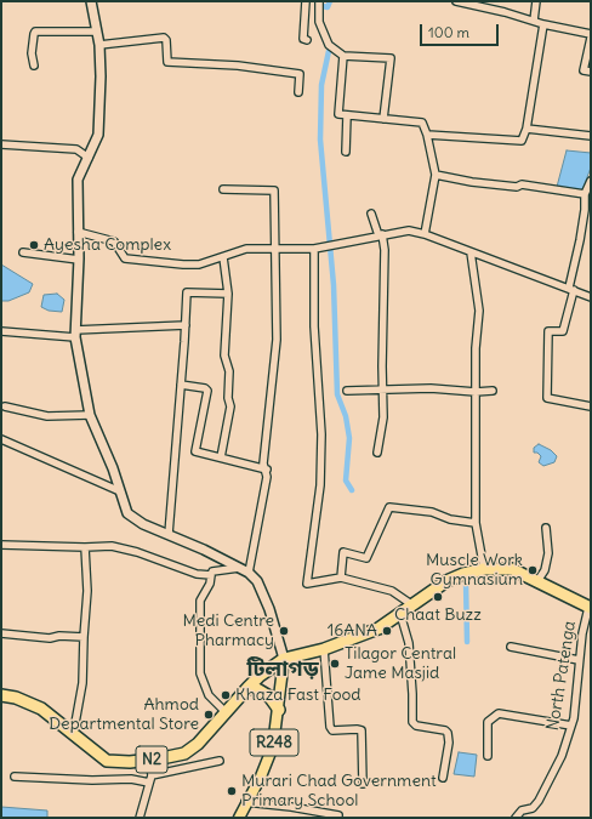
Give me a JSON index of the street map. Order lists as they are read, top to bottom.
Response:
{
  "streets": {
    "highway": ["N2"],
    "main road": ["R248"],
    "street": ["North Patenga"]
  },
  "crossings": [
    ["North Patenga", "N2"],
    ["R248", "N2"]
  ],
  "districts": ["টিলাগড়"],
  "places": [
    "Ayesha Complex",
    "Muscle Work Gymnasium",
    "Chaat Buzz",
    "Medi Centre Pharmacy",
    "16ANA",
    "Tilagor Central Jame Masjid",
    "Khaza Fast Food",
    "Ahmod Departmental Store",
    "Murari Chad Government Primary School"
  ],
  "scale_bar": "100 m"
}
